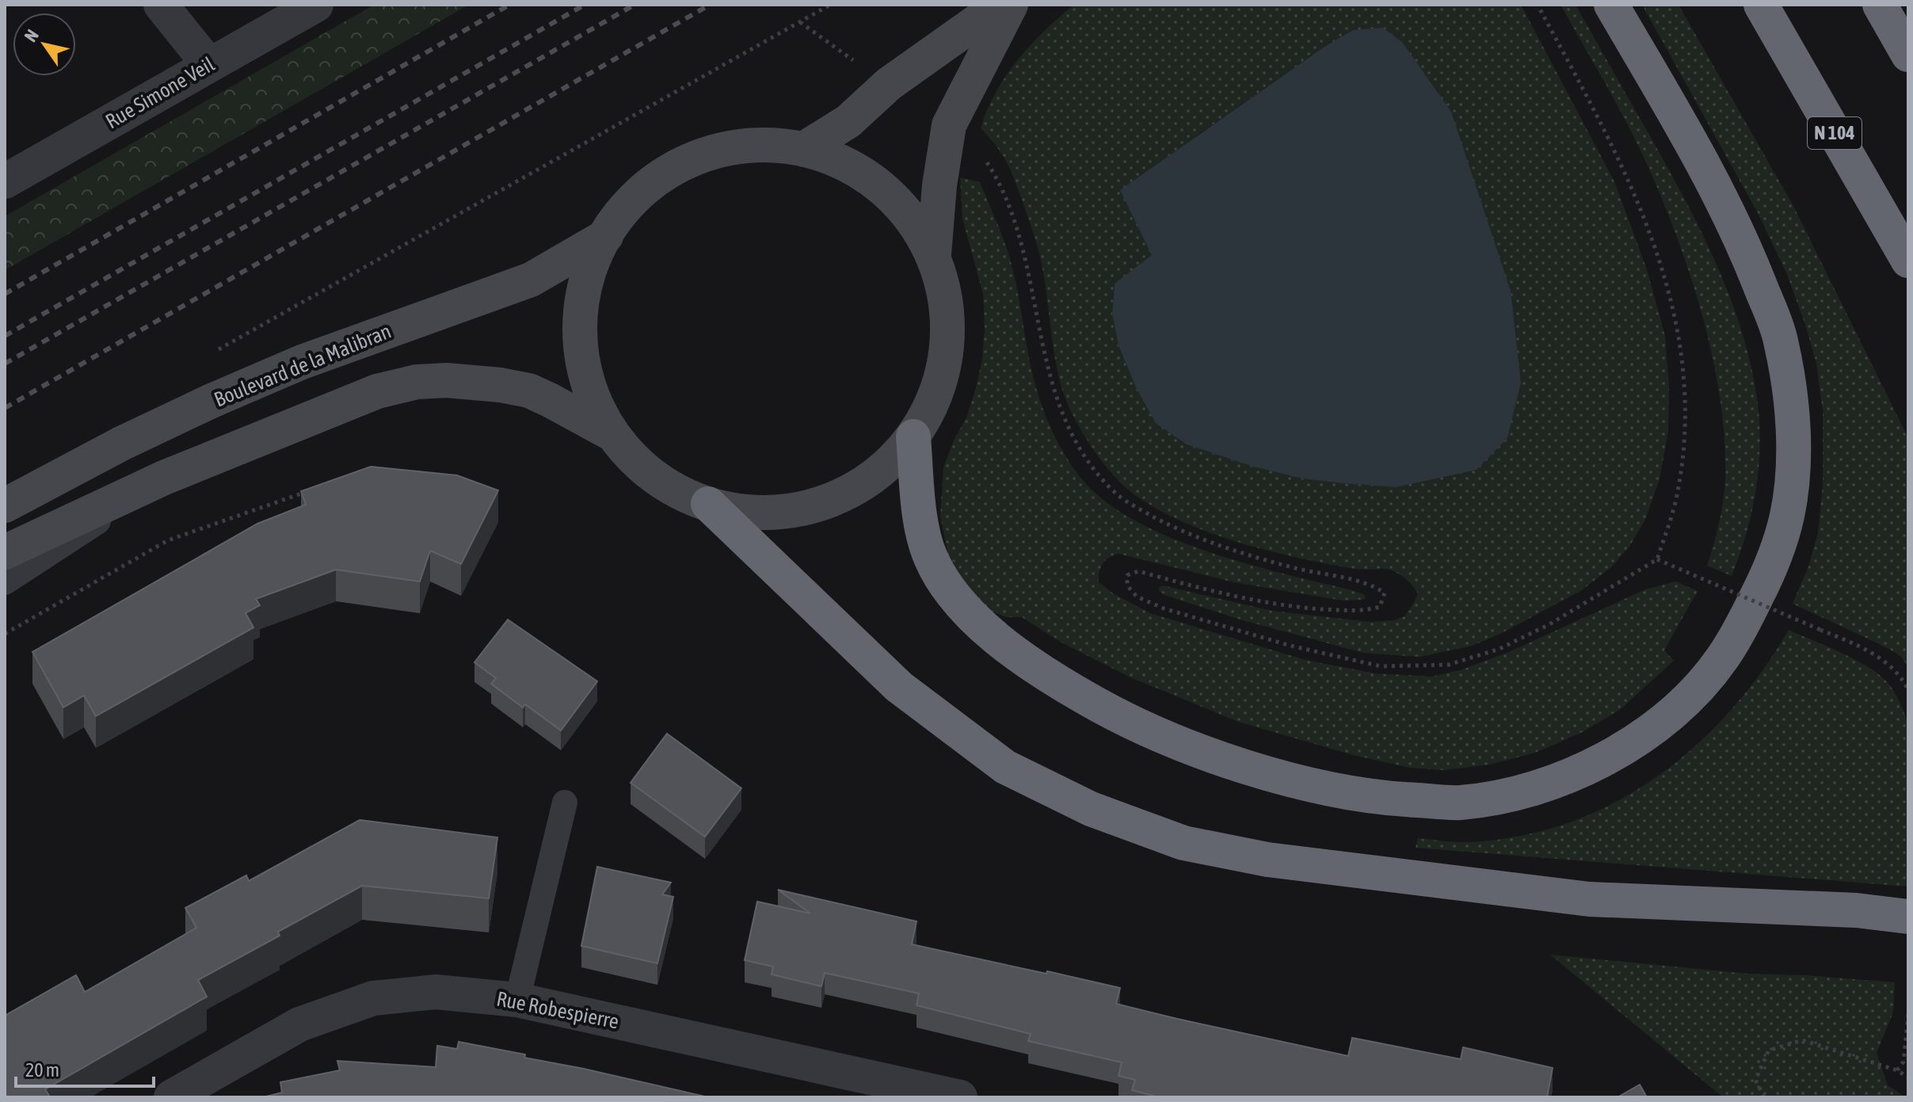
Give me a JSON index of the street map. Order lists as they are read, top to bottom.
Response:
{
  "streets": {
    "highway": ["N 104"],
    "main road": ["Boulevard de la Malibran"],
    "street": ["Rue Simone Veil", "Rue Robespierre"]
  },
  "scale_bar": "20 m",
  "north": "top left"
}
